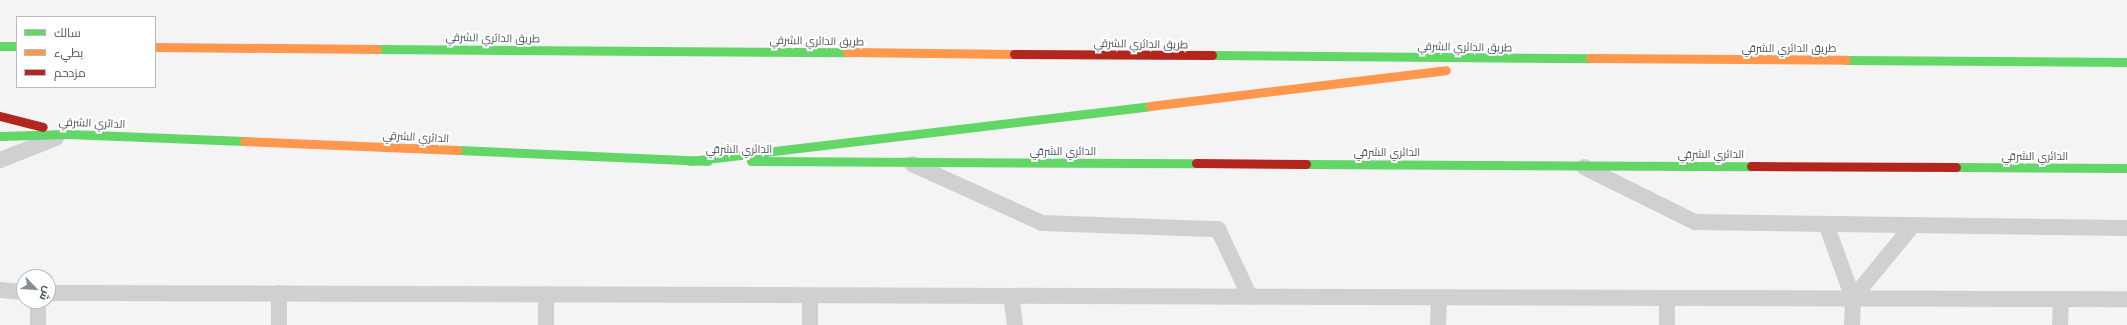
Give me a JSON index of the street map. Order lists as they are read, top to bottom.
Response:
{
  "streets": {
    "main road": ["طريق الدائري الشرقي", "الدائري الشرقي"]
  },
  "legend": ["سالك", "بطيء", "مزدحم"],
  "north": "bottom right"
}
